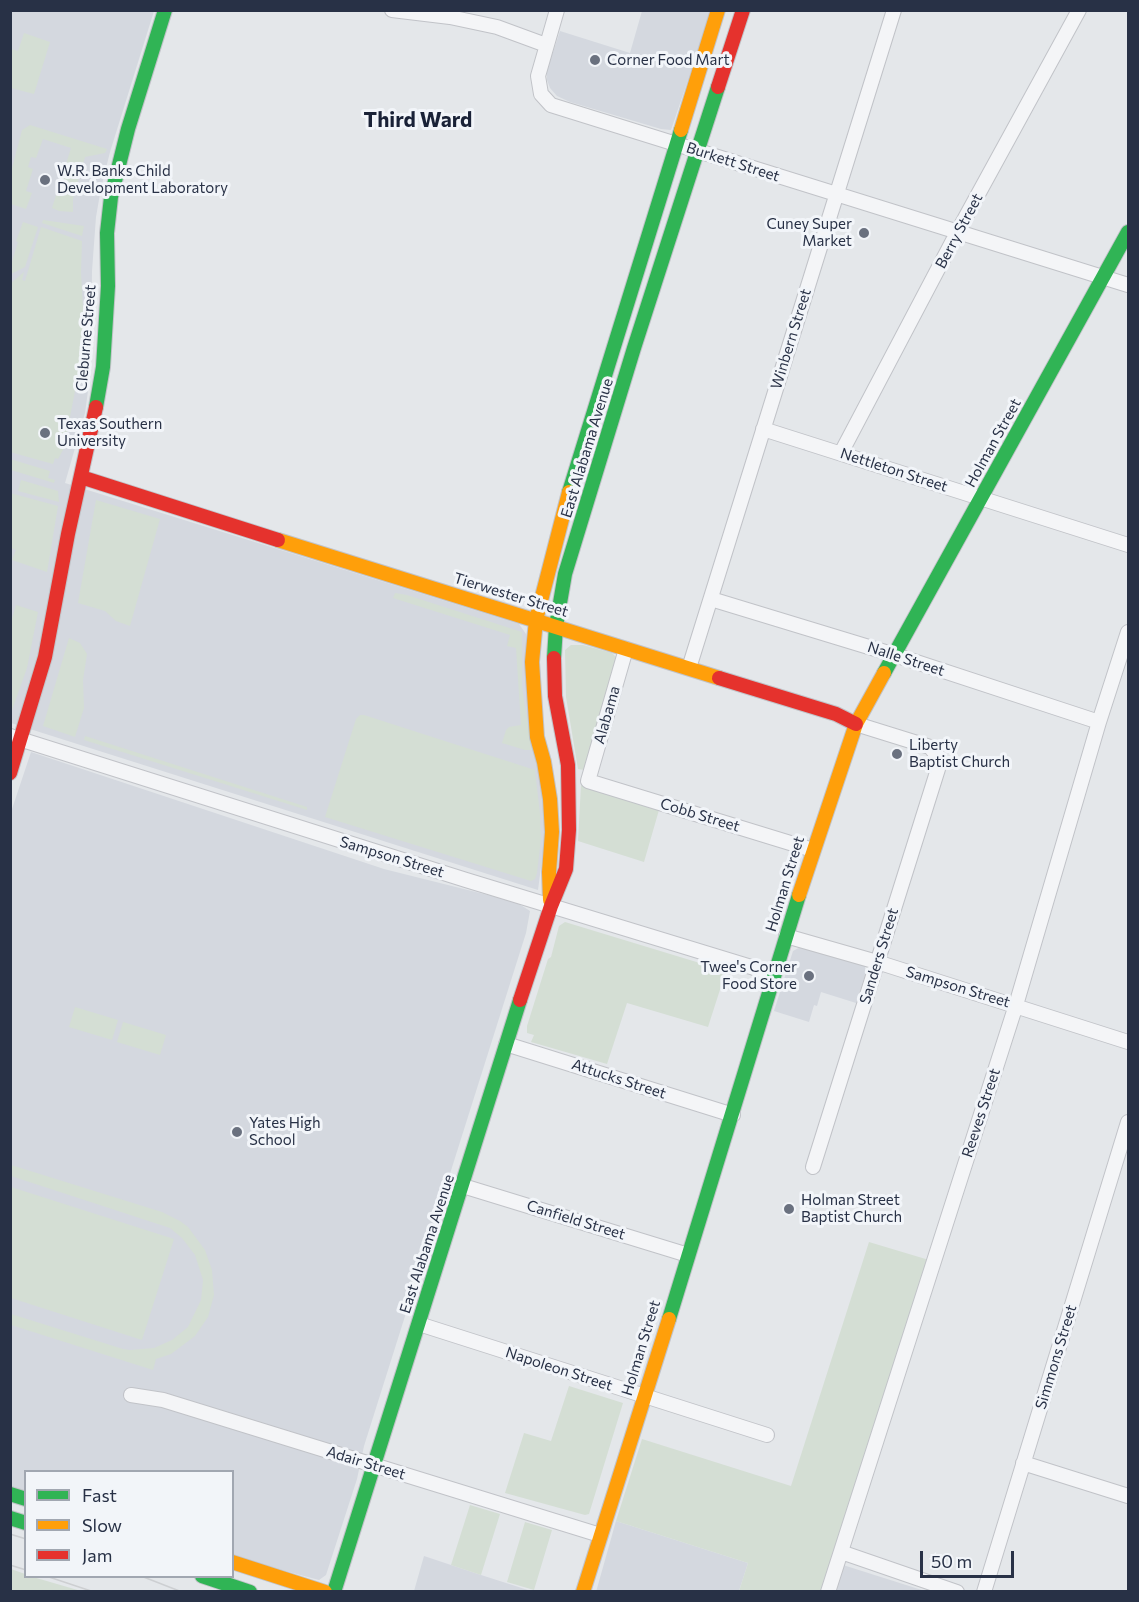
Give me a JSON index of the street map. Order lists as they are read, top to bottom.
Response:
{
  "streets": {
    "street": [
      "Burkett Street",
      "Berry Street",
      "Cleburne Street",
      "Winbern Street",
      "Holman Street",
      "East Alabama Avenue",
      "Nettleton Street",
      "Tierwester Street",
      "Nalle Street",
      "Alabama",
      "Cobb Street",
      "Sampson Street",
      "Sanders Street",
      "Attucks Street",
      "Reeves Street",
      "Canfield Street",
      "Simmons Street",
      "Napoleon Street",
      "Adair Street"
    ]
  },
  "crossings": [
    ["Burkett Street", "Berry Street"],
    ["Burkett Street", "Winbern Street"],
    ["Burkett Street", "Holman Street"],
    ["Burkett Street", "East Alabama Avenue"],
    ["Berry Street", "Nettleton Street"],
    ["Cleburne Street", "Tierwester Street"],
    ["Cleburne Street", "Sampson Street"],
    ["Winbern Street", "Nettleton Street"],
    ["Winbern Street", "Tierwester Street"],
    ["Winbern Street", "Nalle Street"],
    ["Holman Street", "Nettleton Street"],
    ["Holman Street", "Tierwester Street"],
    ["Holman Street", "Nalle Street"],
    ["Holman Street", "Cobb Street"],
    ["Holman Street", "Sampson Street"],
    ["Holman Street", "Attucks Street"],
    ["Holman Street", "Canfield Street"],
    ["Holman Street", "Napoleon Street"],
    ["Holman Street", "Adair Street"],
    ["East Alabama Avenue", "Tierwester Street"],
    ["East Alabama Avenue", "Sampson Street"],
    ["East Alabama Avenue", "Attucks Street"],
    ["East Alabama Avenue", "Canfield Street"],
    ["East Alabama Avenue", "Napoleon Street"],
    ["East Alabama Avenue", "Adair Street"],
    ["Tierwester Street", "Alabama"],
    ["Tierwester Street", "Sanders Street"],
    ["Nalle Street", "Reeves Street"],
    ["Alabama", "Cobb Street"],
    ["Sampson Street", "Sanders Street"],
    ["Sampson Street", "Reeves Street"]
  ],
  "districts": ["Third Ward"],
  "places": [
    "Corner Food Mart",
    "W.R. Banks Child Development Laboratory",
    "Cuney Super Market",
    "Texas Southern University",
    "Liberty Baptist Church",
    "Twee's Corner Food Store",
    "Yates High School",
    "Holman Street Baptist Church"
  ],
  "legend": ["Fast", "Slow", "Jam"],
  "scale_bar": "50 m"
}
